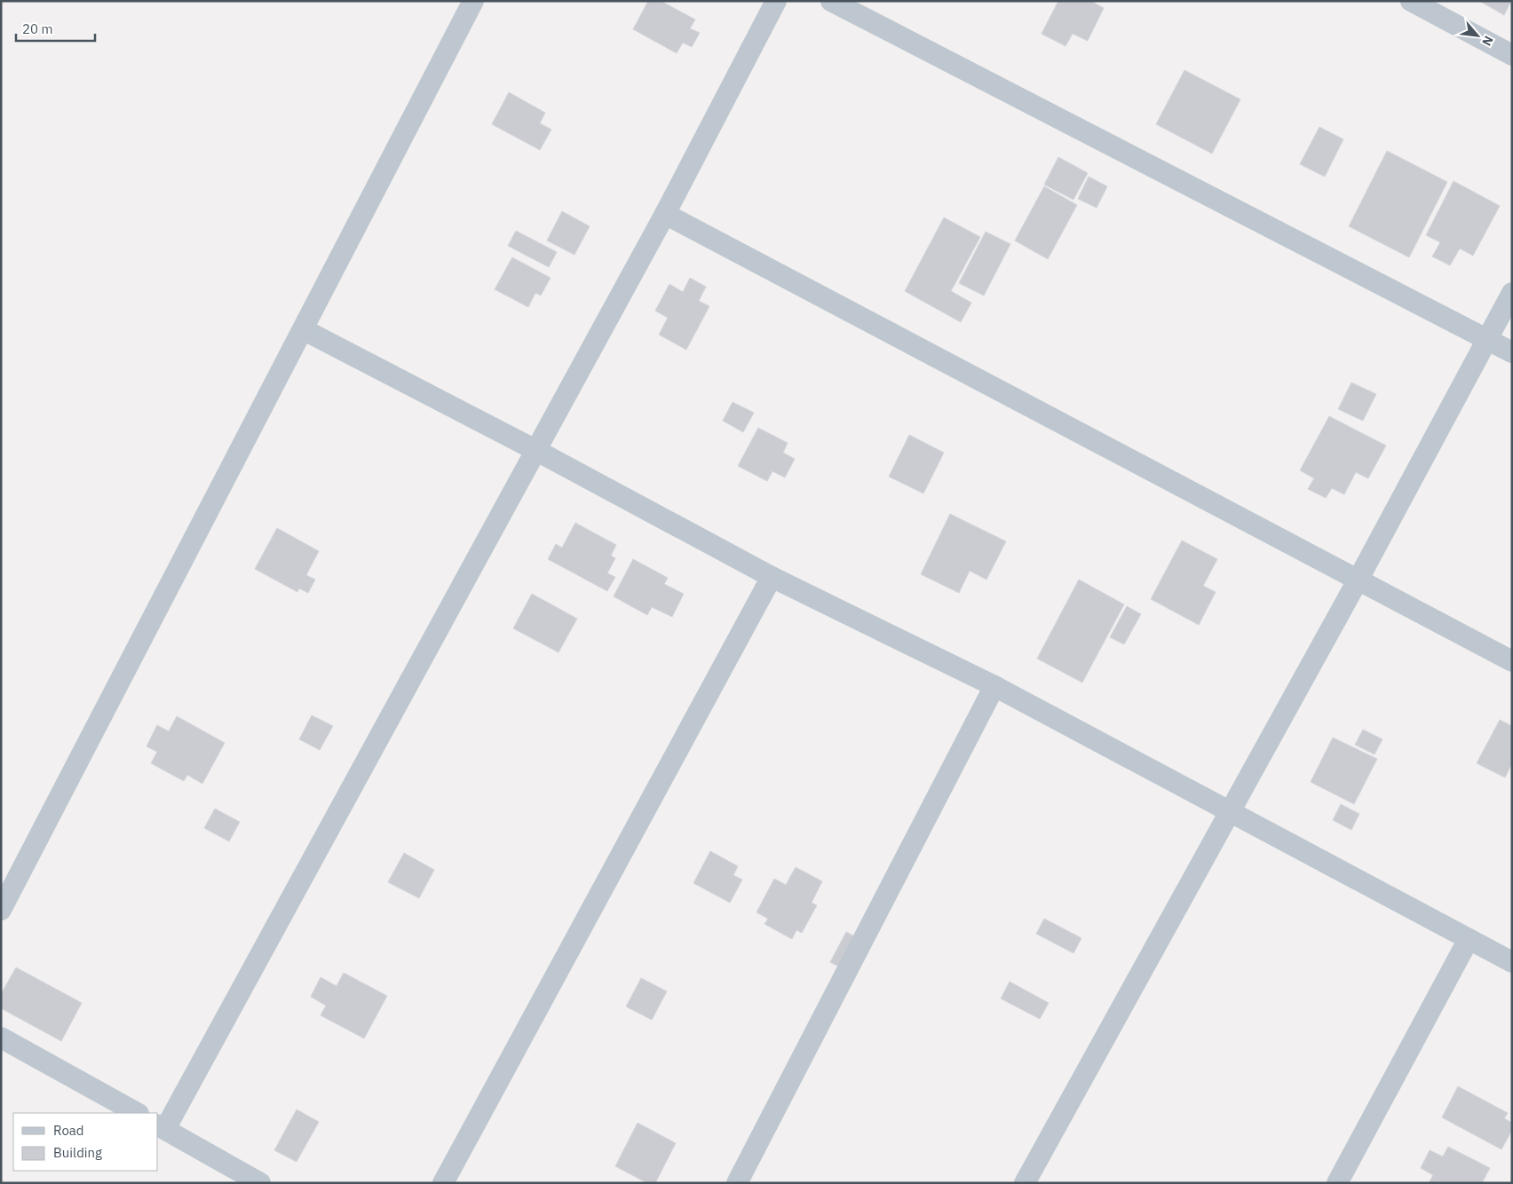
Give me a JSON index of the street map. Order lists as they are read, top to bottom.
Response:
{
  "legend": ["Road", "Building"],
  "scale_bar": "20 m",
  "north": "bottom right"
}
